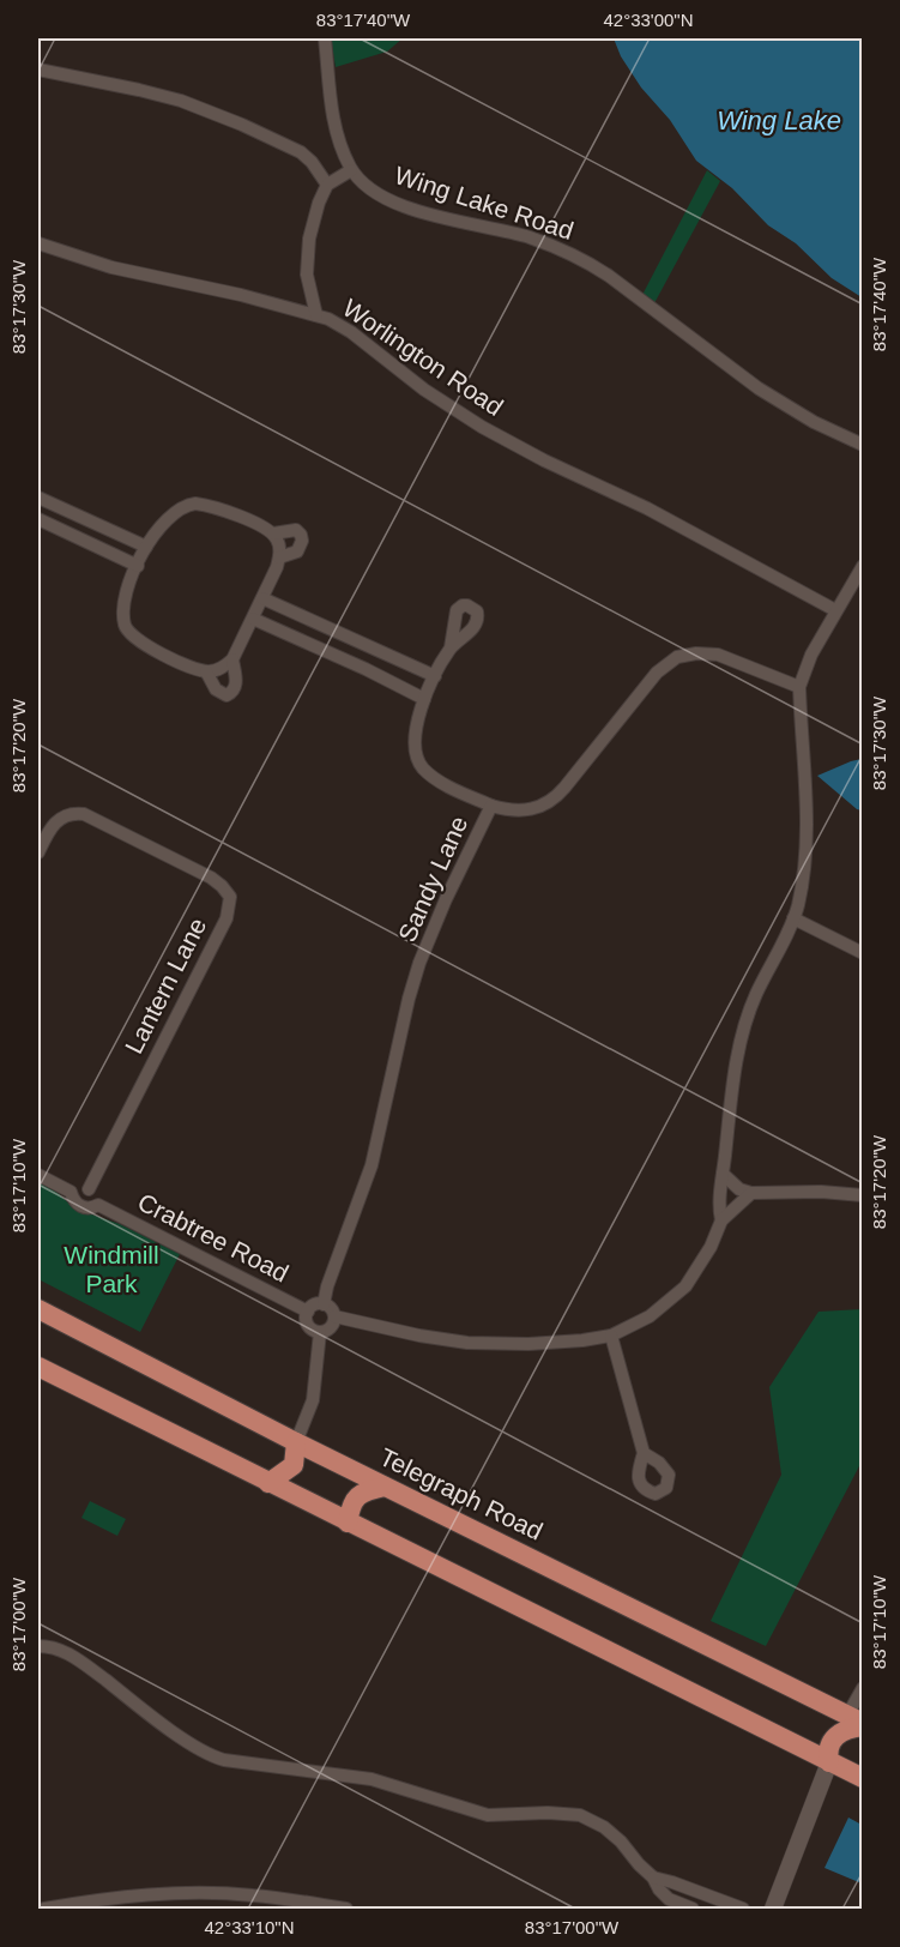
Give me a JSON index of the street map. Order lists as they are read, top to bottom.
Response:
{
  "streets": {
    "highway": ["Telegraph Road"],
    "street": [
      "Wing Lake Road",
      "Worlington Road",
      "Sandy Lane",
      "Lantern Lane",
      "Crabtree Road"
    ]
  },
  "crossings": [
    ["Sandy Lane", "Crabtree Road"],
    ["Lantern Lane", "Crabtree Road"]
  ],
  "water": ["Wing Lake"],
  "parks": ["Windmill Park"],
  "coordinates": [
    "83°17'40\"W",
    "42°33'00\"N",
    "83°17'30\"W",
    "83°17'20\"W",
    "83°17'10\"W",
    "83°17'00\"W",
    "42°33'10\"N"
  ]
}
